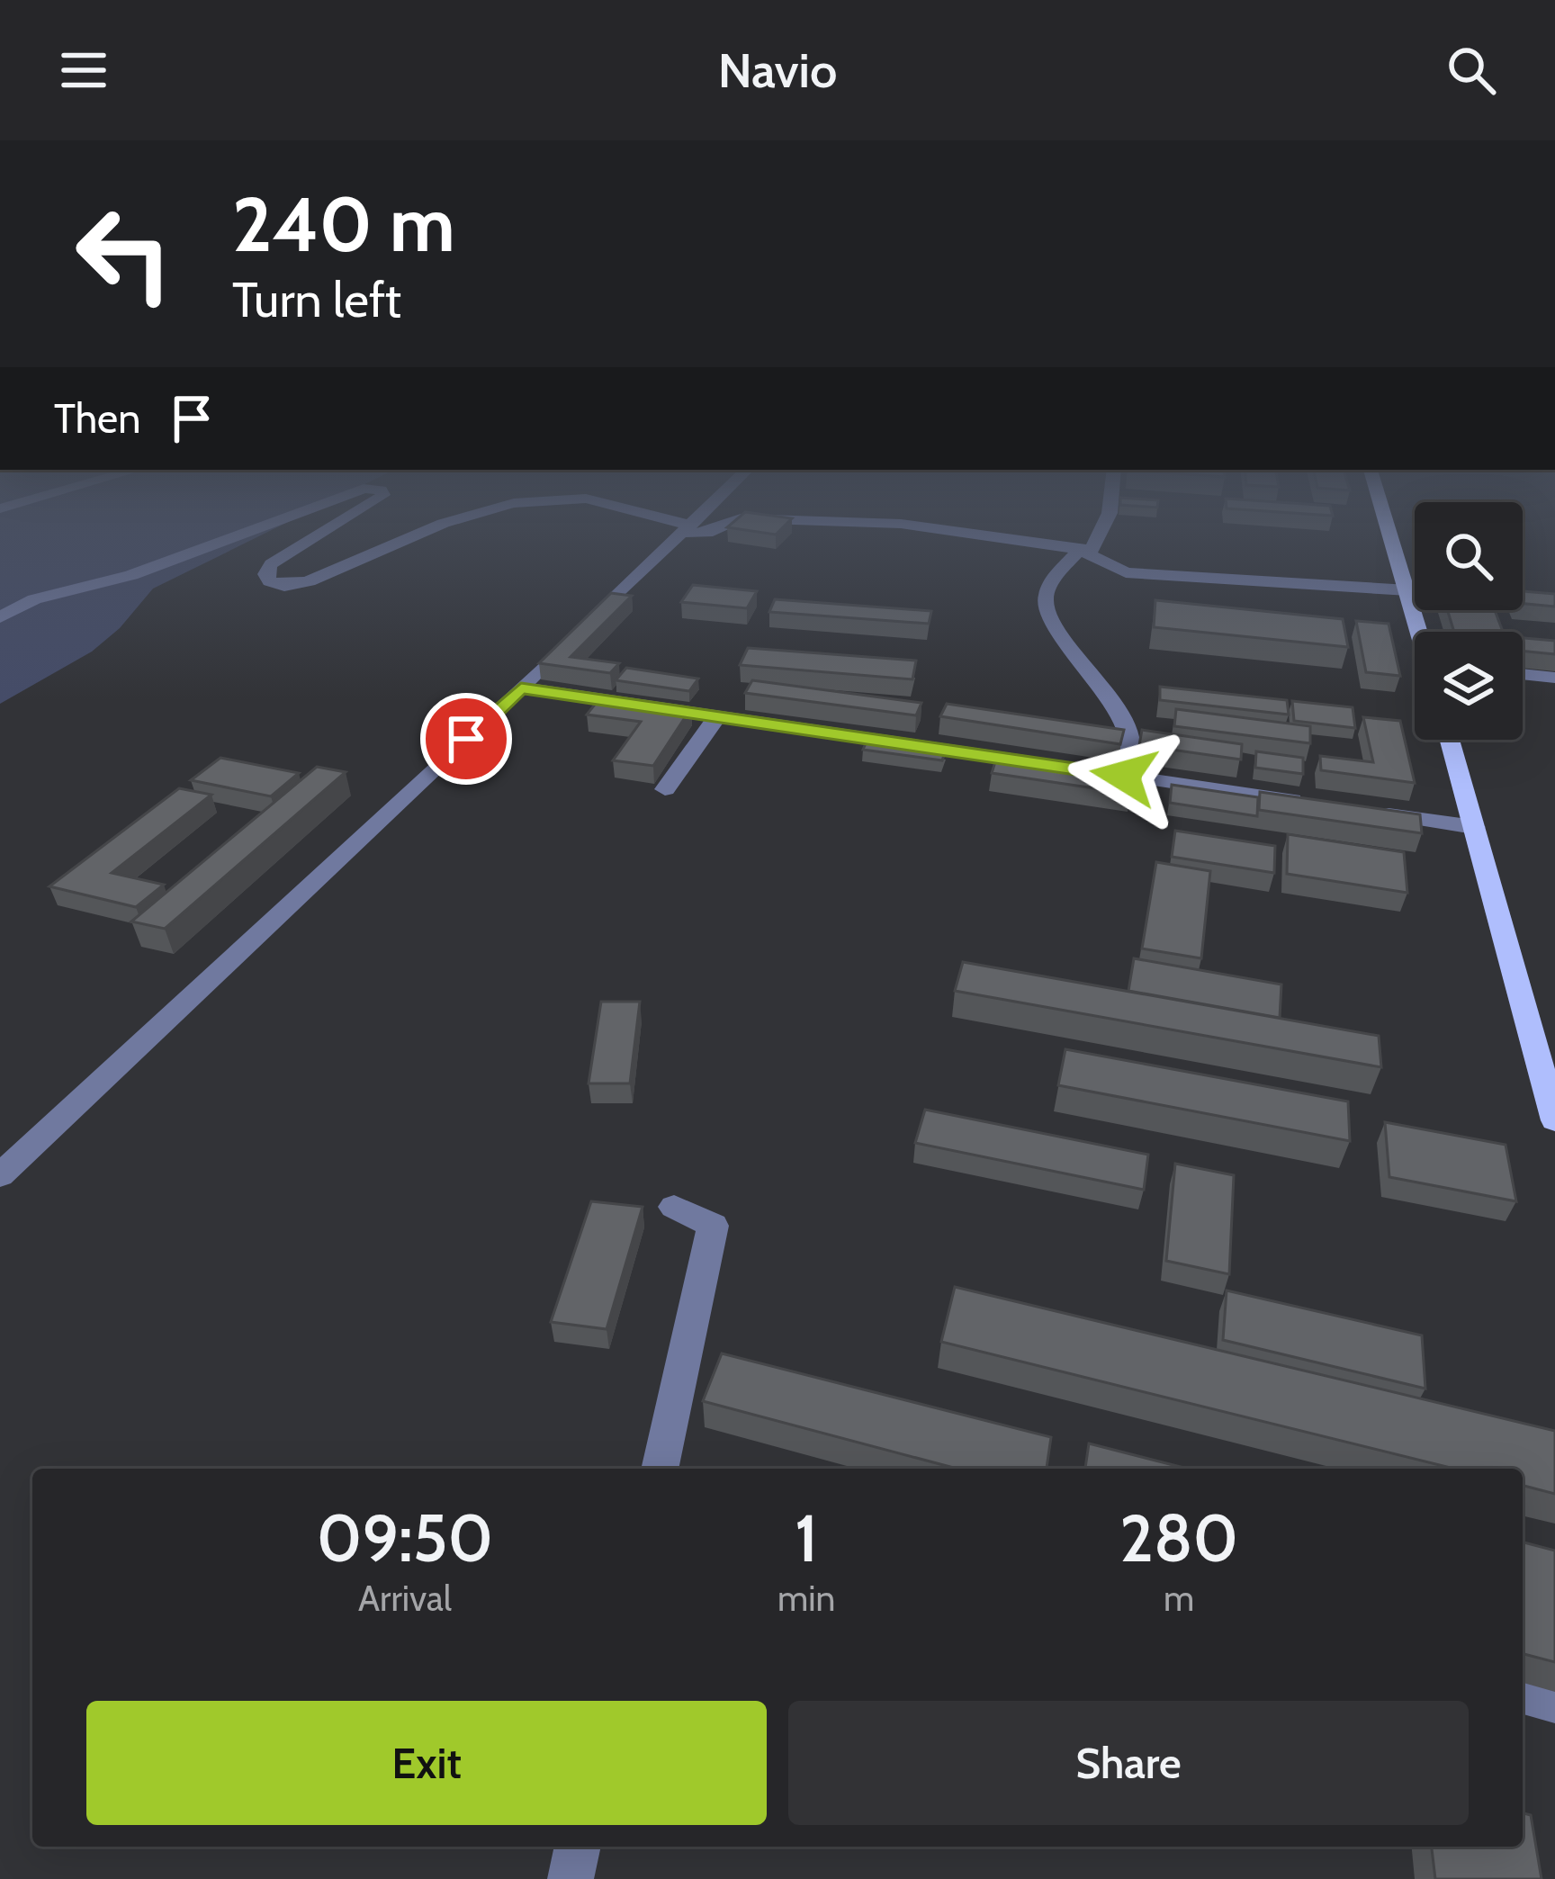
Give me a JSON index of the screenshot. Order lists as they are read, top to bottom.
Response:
{
  "page": {
    "header": "Navio",
    "turn": ["240 m", "Turn left"],
    "then": "Then",
    "eta": [
      "09:50",
      "Arrival",
      "1",
      "min",
      "280",
      "m"
    ],
    "buttons": ["Exit", "Share"]
  }
}
